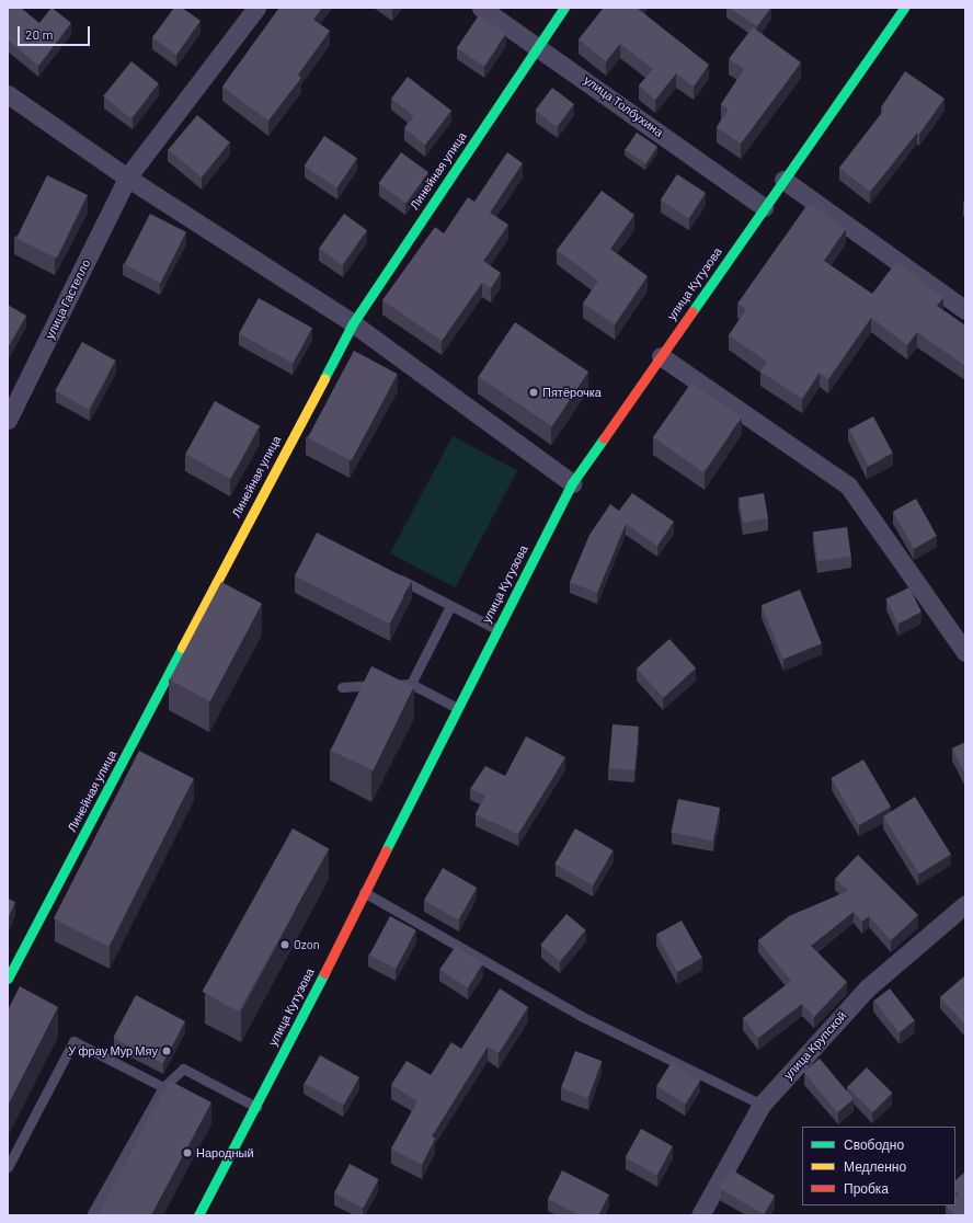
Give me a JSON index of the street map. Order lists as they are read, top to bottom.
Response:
{
  "streets": {
    "street": [
      "улица Толбухина",
      "Линейная улица",
      "улица Кутузова",
      "улица Гастелло",
      "улица Крупской"
    ]
  },
  "crossings": [
    ["улица Толбухина", "Линейная улица"],
    ["улица Толбухина", "улица Кутузова"]
  ],
  "places": [
    "Пятёрочка",
    "Ozon",
    "У фрау Мур Мяу",
    "Народный"
  ],
  "legend": ["Свободно", "Медленно", "Пробка"],
  "scale_bar": "20 m"
}
